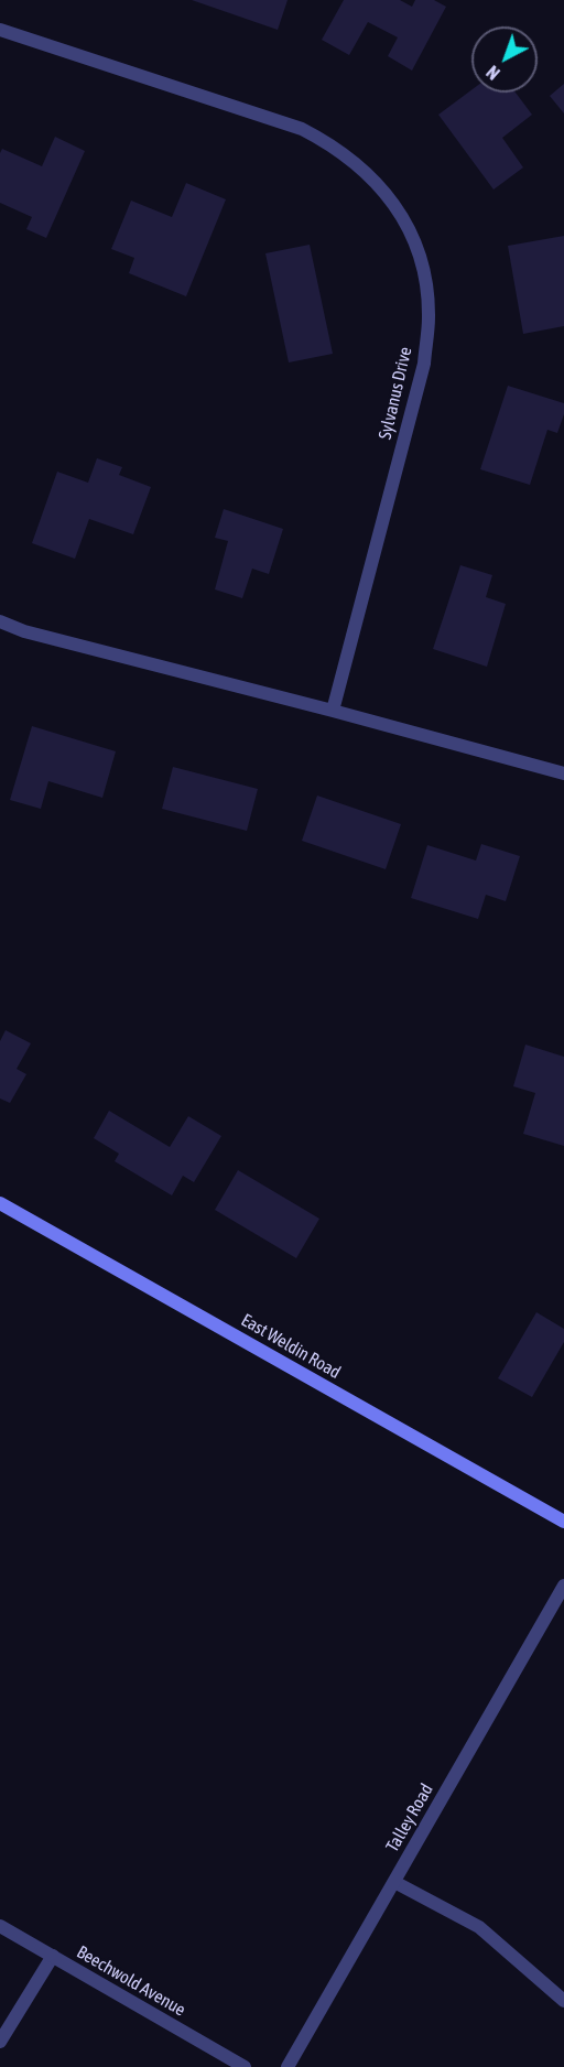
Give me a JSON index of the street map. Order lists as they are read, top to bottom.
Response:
{
  "streets": {
    "street": [
      "Sylvanus Drive",
      "East Weldin Road",
      "Talley Road",
      "Beechwold Avenue"
    ]
  },
  "north": "bottom left"
}
